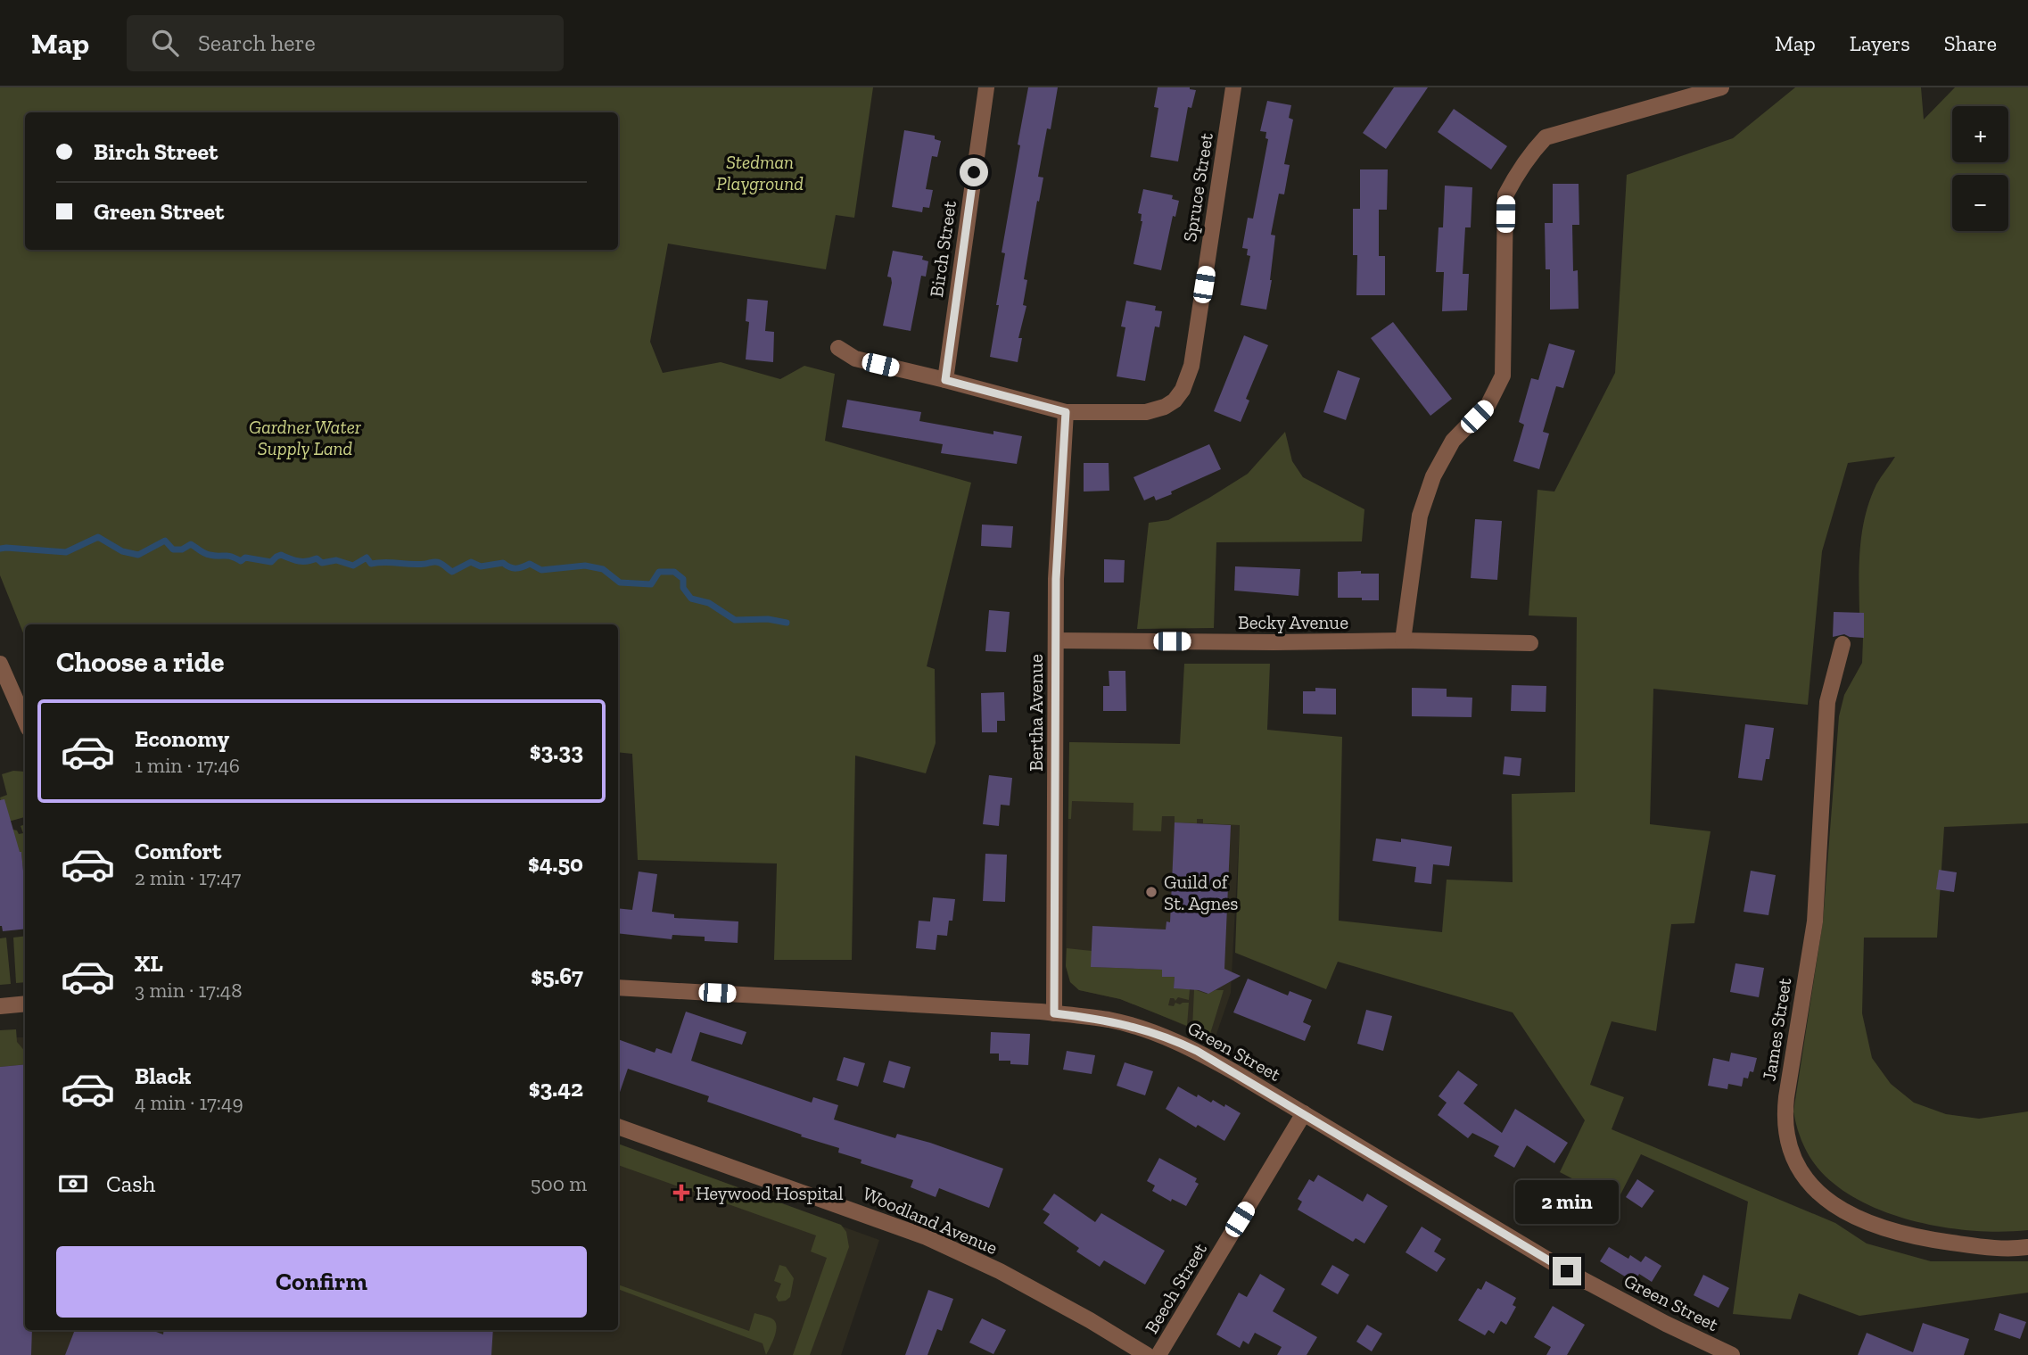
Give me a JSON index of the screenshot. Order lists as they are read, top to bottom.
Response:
{
  "streets": {
    "street": [
      "Spruce Street",
      "Birch Street",
      "Becky Avenue",
      "Bertha Avenue",
      "James Street",
      "Green Street",
      "Woodland Avenue",
      "Beech Street"
    ]
  },
  "crossings": [
    ["Spruce Street", "Birch Street"],
    ["Spruce Street", "Bertha Avenue"],
    ["Becky Avenue", "Bertha Avenue"],
    ["Bertha Avenue", "Green Street"],
    ["Green Street", "Beech Street"]
  ],
  "parks": ["Stedman Playground", "Gardner Water Supply Land"],
  "places": {
    "other": ["Guild of St. Agnes"],
    "health": ["Heywood Hospital"]
  },
  "page": {
    "header": "Map",
    "search": "Search here",
    "nav": ["Map", "Layers", "Share"],
    "map_buttons": ["+", "−"],
    "banner": ["Birch Street", "Green Street"],
    "heading": "Choose a ride",
    "list": [
      {
        "name": "Economy",
        "note": "1 min · 17:46",
        "value": "$3.33"
      },
      {
        "name": "Comfort",
        "note": "2 min · 17:47",
        "value": "$4.50"
      },
      {
        "name": "XL",
        "note": "3 min · 17:48",
        "value": "$5.67"
      },
      {
        "name": "Black",
        "note": "4 min · 17:49",
        "value": "$3.42"
      }
    ],
    "pay": ["Cash", "500 m"],
    "bubble": "2 min",
    "buttons": "Confirm"
  }
}
